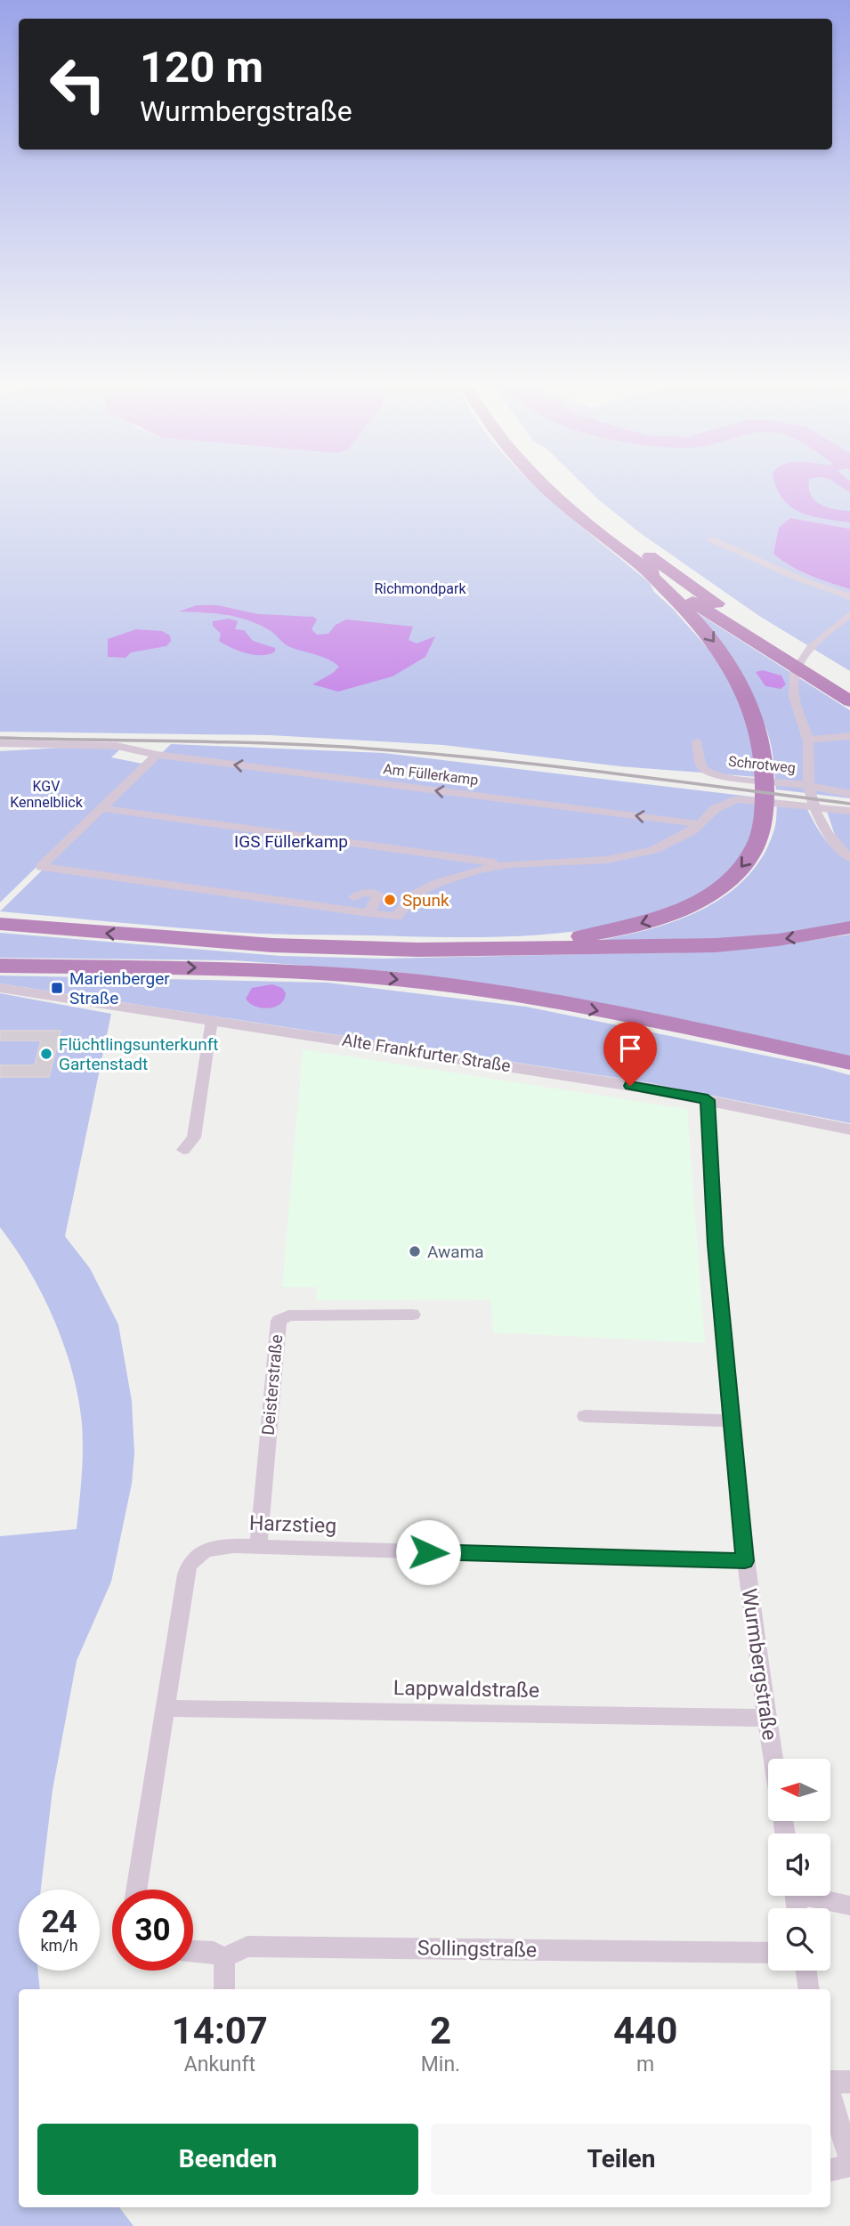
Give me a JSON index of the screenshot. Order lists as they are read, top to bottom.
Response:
{
  "streets": {
    "street": [
      "Schrotweg",
      "Am Füllerkamp",
      "Alte Frankfurter Straße",
      "Deisterstraße",
      "Harzstieg",
      "Wurmbergstraße",
      "Lappwaldstraße",
      "Sollingstraße"
    ]
  },
  "crossings": [
    ["Alte Frankfurter Straße", "Wurmbergstraße"],
    ["Deisterstraße", "Harzstieg"],
    ["Harzstieg", "Wurmbergstraße"],
    ["Harzstieg", "Lappwaldstraße"],
    ["Wurmbergstraße", "Lappwaldstraße"]
  ],
  "parks": ["Richmondpark", "KGV Kennelblick", "IGS Füllerkamp"],
  "places": {
    "other": ["Spunk", "Flüchtlingsunterkunft Gartenstadt", "Awama"],
    "transit": ["Marienberger Straße"]
  },
  "north": "left",
  "page": {
    "turn": ["120 m", "Wurmbergstraße"],
    "speed": "24 km/h",
    "limit": "30",
    "eta": [
      "14:07",
      "Ankunft",
      "2",
      "Min.",
      "440",
      "m"
    ],
    "buttons": ["Beenden", "Teilen"]
  }
}
